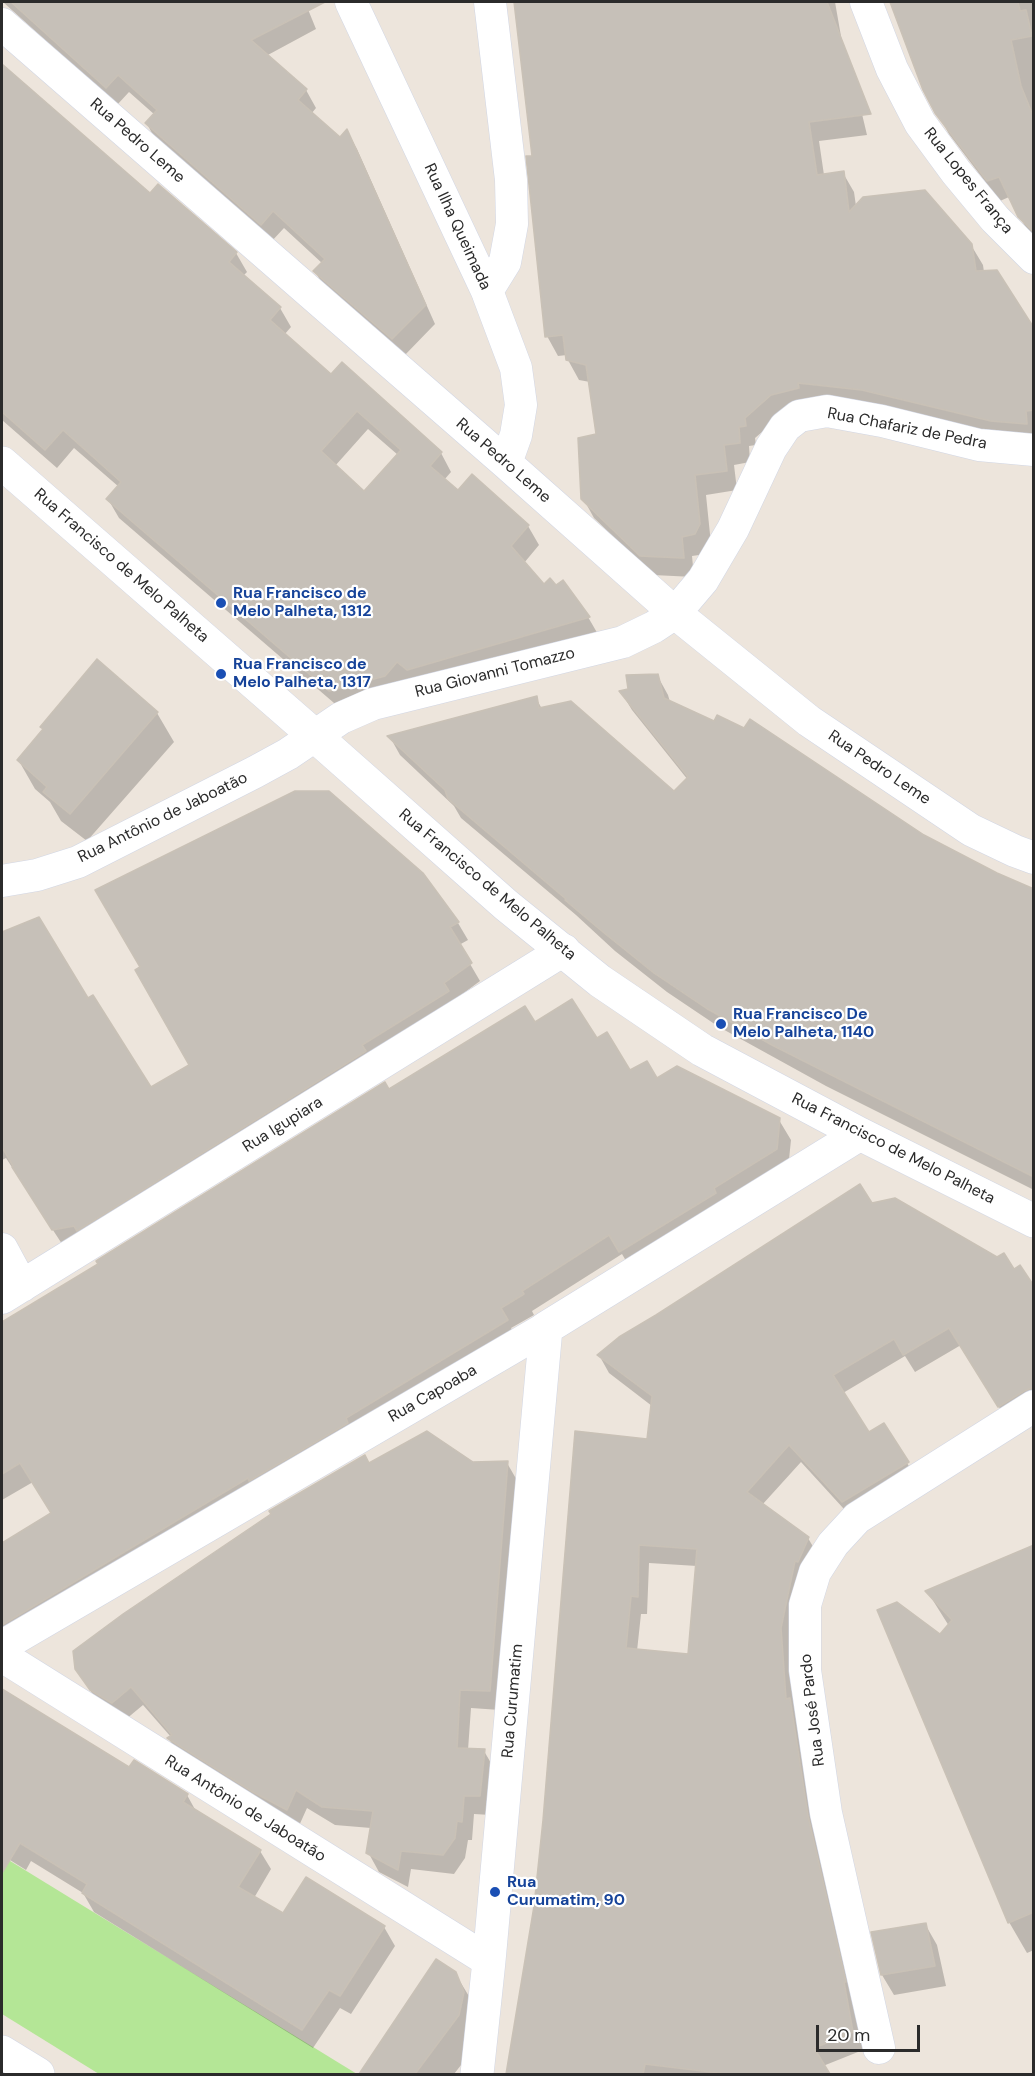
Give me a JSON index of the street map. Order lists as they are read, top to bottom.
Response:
{
  "streets": {
    "main road": ["Rua Francisco de Melo Palheta", "Rua Capoaba", "Rua Curumatim"],
    "street": [
      "Rua Pedro Leme",
      "Rua Lopes França",
      "Rua Ilha Queimada",
      "Rua Chafariz de Pedra",
      "Rua Giovanni Tomazzo",
      "Rua Antônio de Jaboatão",
      "Rua Igupiara",
      "Rua José Pardo"
    ]
  },
  "crossings": [
    ["Rua Pedro Leme", "Rua Ilha Queimada"],
    ["Rua Pedro Leme", "Rua Chafariz de Pedra"],
    ["Rua Pedro Leme", "Rua Giovanni Tomazzo"],
    ["Rua Chafariz de Pedra", "Rua Giovanni Tomazzo"],
    ["Rua Francisco de Melo Palheta", "Rua Giovanni Tomazzo"],
    ["Rua Francisco de Melo Palheta", "Rua Antônio de Jaboatão"],
    ["Rua Francisco de Melo Palheta", "Rua Igupiara"],
    ["Rua Francisco de Melo Palheta", "Rua Capoaba"],
    ["Rua Giovanni Tomazzo", "Rua Antônio de Jaboatão"],
    ["Rua Antônio de Jaboatão", "Rua Curumatim"],
    ["Rua Capoaba", "Rua Curumatim"]
  ],
  "places": [
    "Rua Francisco de Melo Palheta, 1312",
    "Rua Francisco de Melo Palheta, 1317",
    "Rua Francisco De Melo Palheta, 1140",
    "Rua Curumatim, 90"
  ],
  "scale_bar": "20 m"
}
